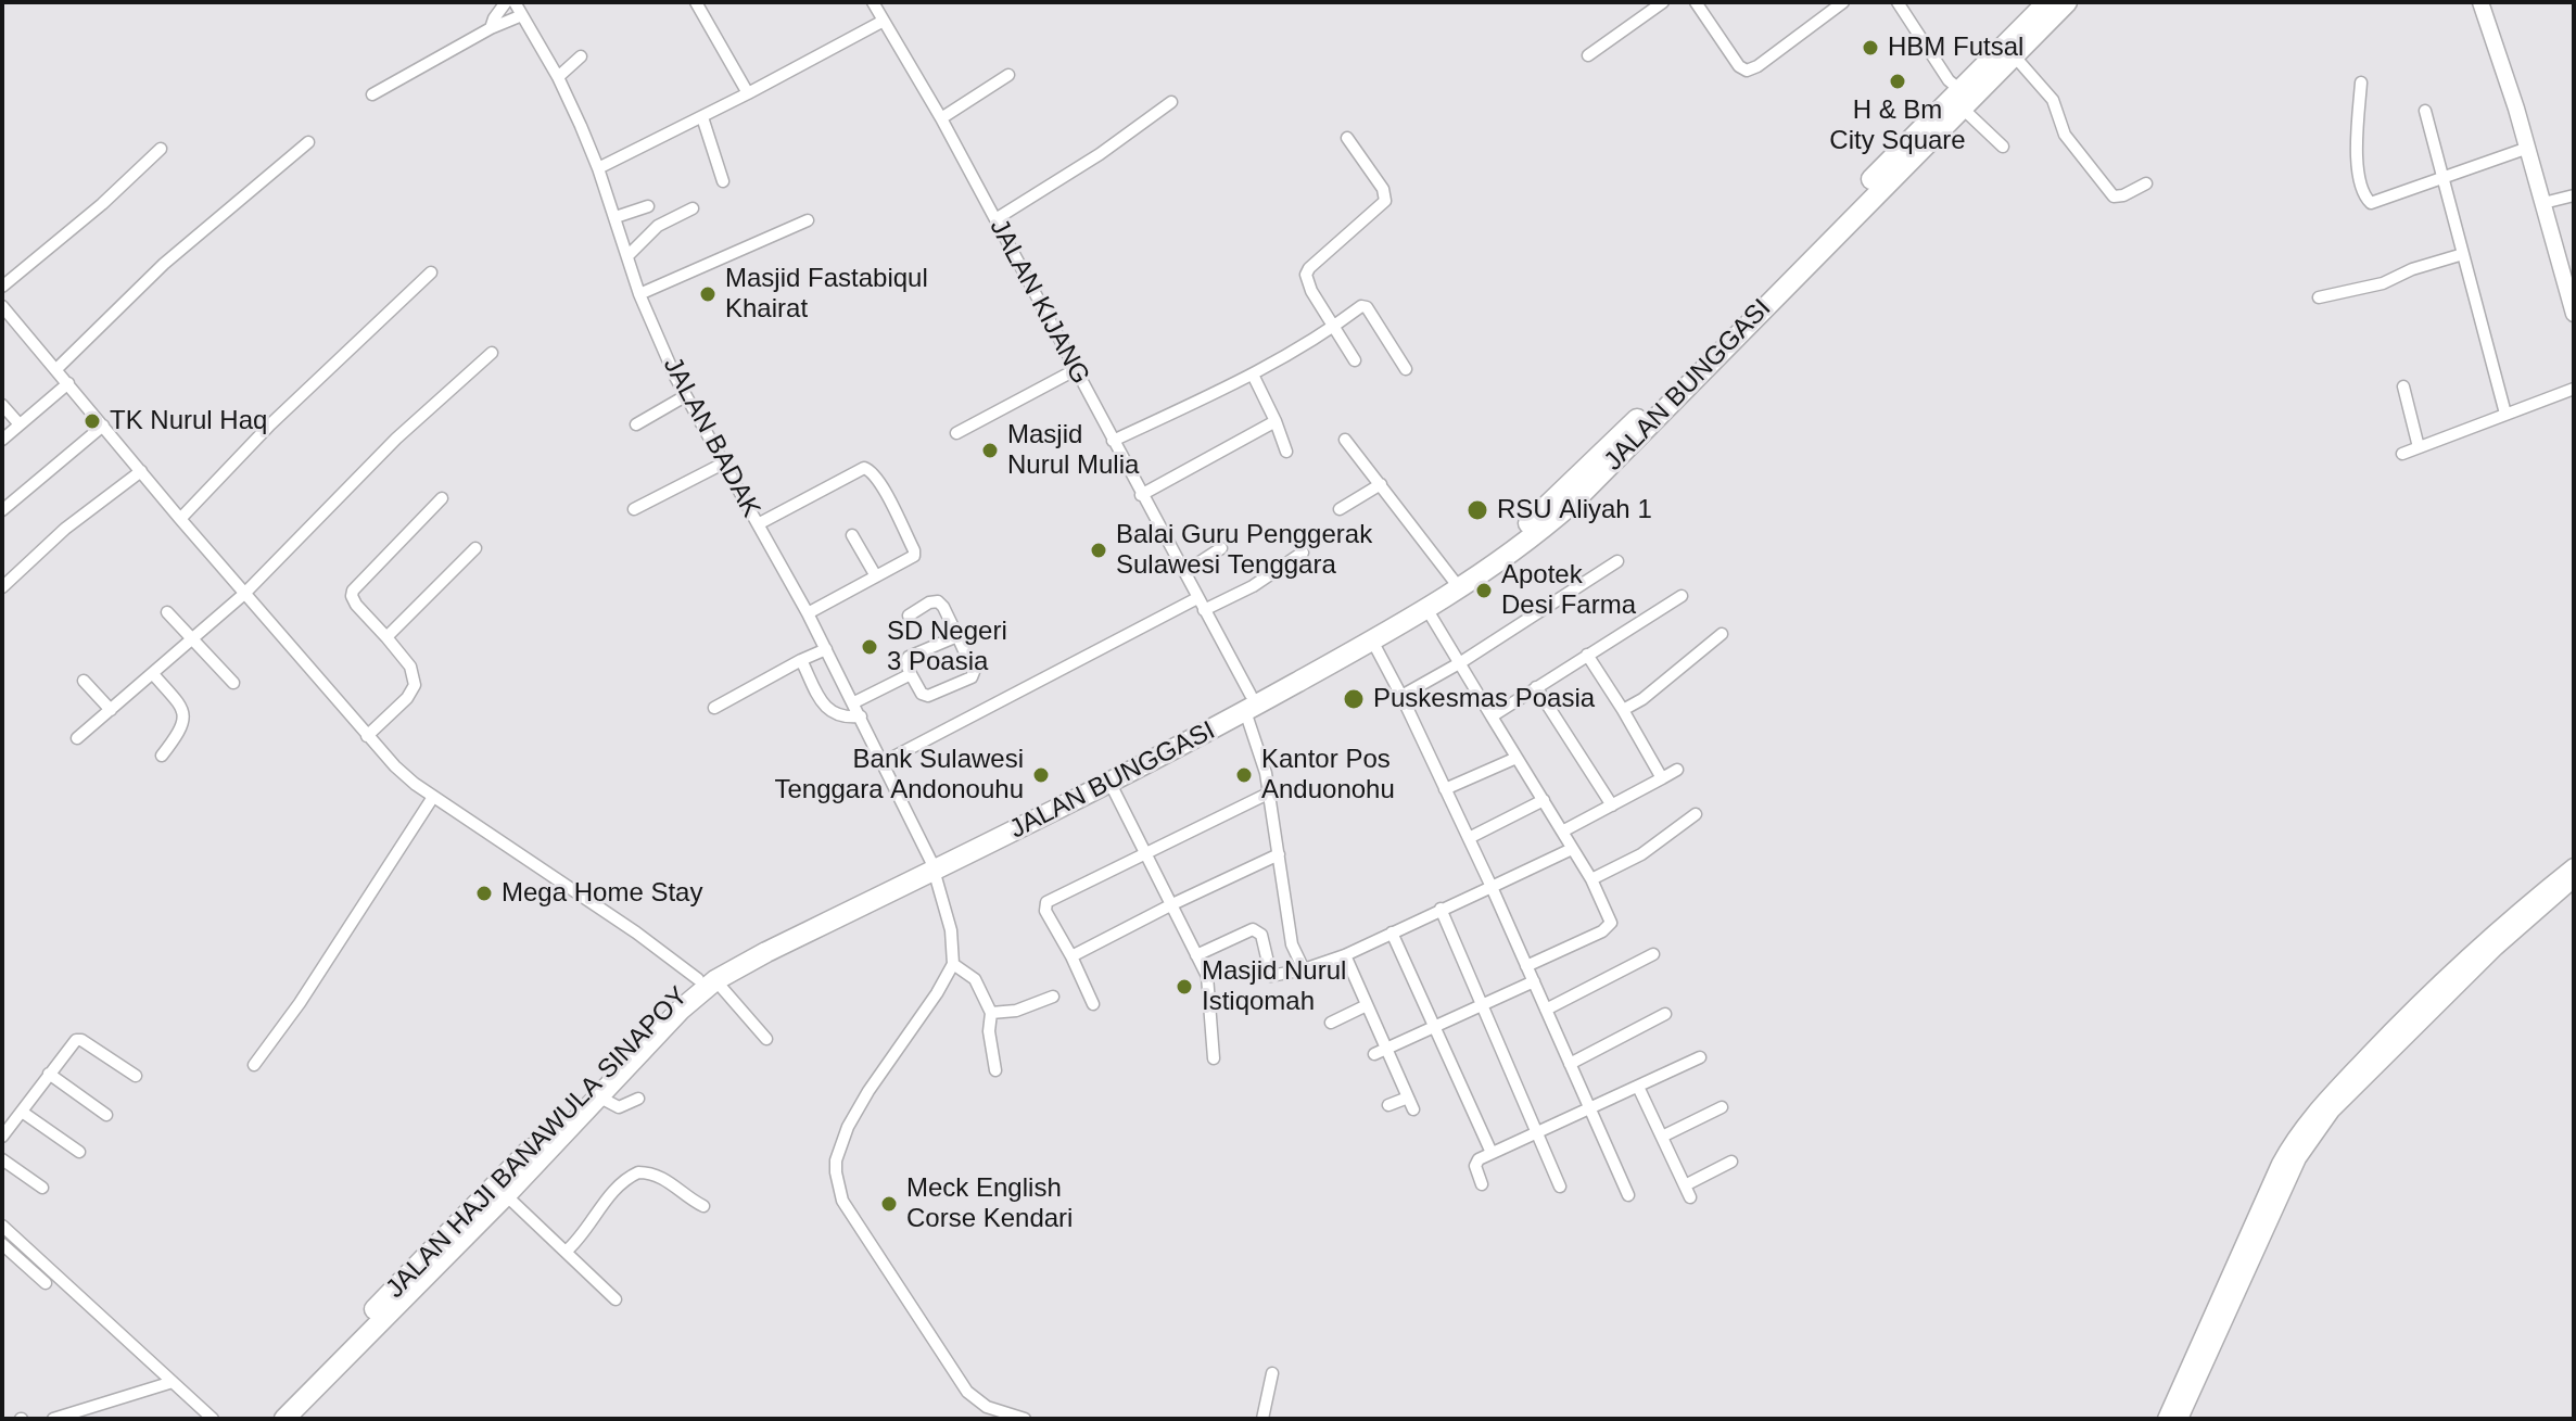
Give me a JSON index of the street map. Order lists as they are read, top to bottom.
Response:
{
  "streets": {
    "highway": ["JALAN BUNGGASI", "JALAN HAJI BANAWULA SINAPOY"],
    "street": ["JALAN KIJANG", "JALAN BADAK"]
  },
  "crossings": [
    ["JALAN KIJANG", "JALAN BUNGGASI"],
    ["JALAN BUNGGASI", "JALAN BADAK"],
    ["JALAN BUNGGASI", "JALAN HAJI BANAWULA SINAPOY"],
    ["JALAN BADAK", "JALAN HAJI BANAWULA SINAPOY"]
  ],
  "places": [
    "HBM Futsal",
    "H & Bm City Square",
    "Masjid Fastabiqul Khairat",
    "TK Nurul Haq",
    "Masjid Nurul Mulia",
    "RSU Aliyah 1",
    "Balai Guru Penggerak Sulawesi Tenggara",
    "Apotek Desi Farma",
    "SD Negeri 3 Poasia",
    "Puskesmas Poasia",
    "Bank Sulawesi Tenggara Andonouhu",
    "Kantor Pos Anduonohu",
    "Mega Home Stay",
    "Masjid Nurul Istiqomah",
    "Meck English Corse Kendari"
  ]
}
